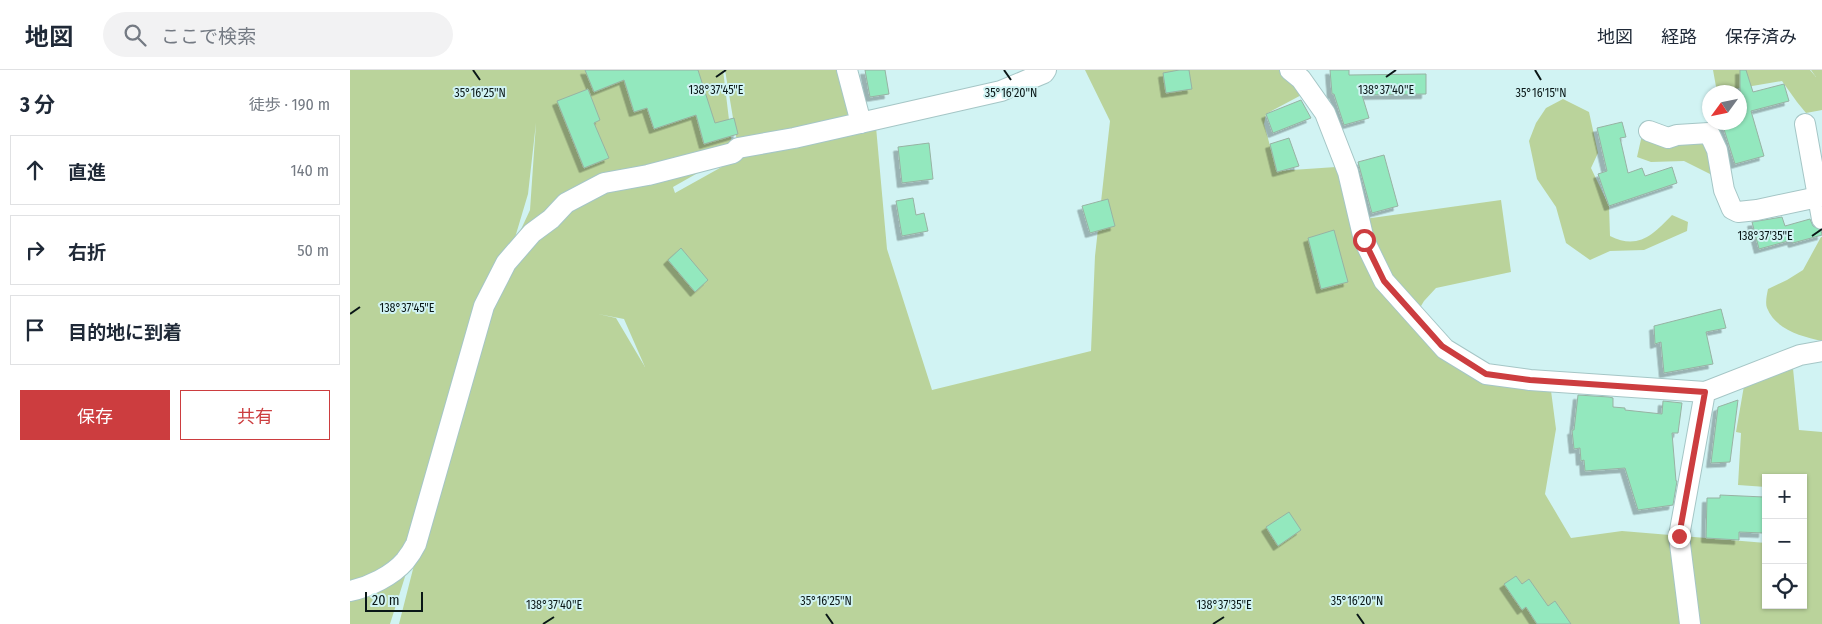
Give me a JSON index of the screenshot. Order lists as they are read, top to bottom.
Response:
{
  "scale_bar": "20 m",
  "north": "bottom left",
  "page": {
    "header": "地図",
    "search": "ここで検索",
    "nav": ["地図", "経路", "保存済み"],
    "heading": ["3 分", "徒歩 · 190 m"],
    "list": [
      ["直進", "140 m"],
      ["右折", "50 m"],
      "目的地に到着"
    ],
    "buttons": ["保存", "共有"],
    "map_buttons": ["+", "−"],
    "scale": "20 m"
  },
  "coordinates": [
    "138°37'45\"E",
    "138°37'40\"E",
    "35°16'25\"N",
    "35°16'20\"N",
    "35°16'15\"N",
    "138°37'35\"E"
  ]
}
